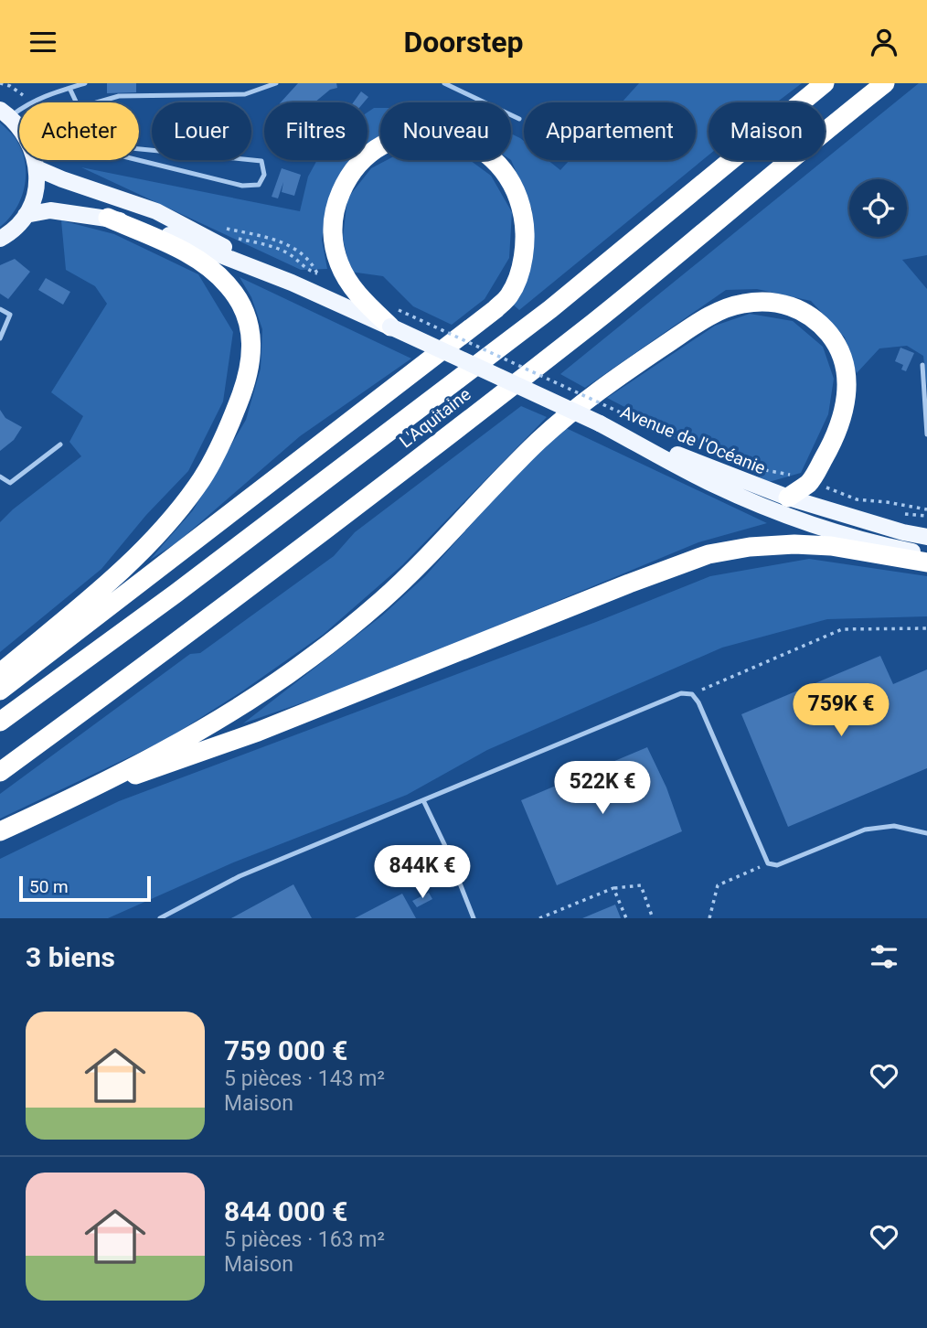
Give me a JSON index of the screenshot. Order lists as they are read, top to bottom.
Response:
{
  "streets": {
    "highway": ["L'Aquitaine"],
    "main road": ["Avenue de l'Océanie"]
  },
  "scale_bar": "50 m",
  "page": {
    "header": "Doorstep",
    "chip": [
      "Acheter",
      "Louer",
      "Filtres",
      "Nouveau",
      "Appartement",
      "Maison"
    ],
    "price": ["759K €", "522K €", "844K €"],
    "scale": "50 m",
    "heading": "3 biens",
    "list": [
      {
        "name": "759 000 €",
        "note": "5 pièces · 143 m² · Maison"
      },
      {
        "name": "844 000 €",
        "note": "5 pièces · 163 m² · Maison"
      }
    ]
  }
}
